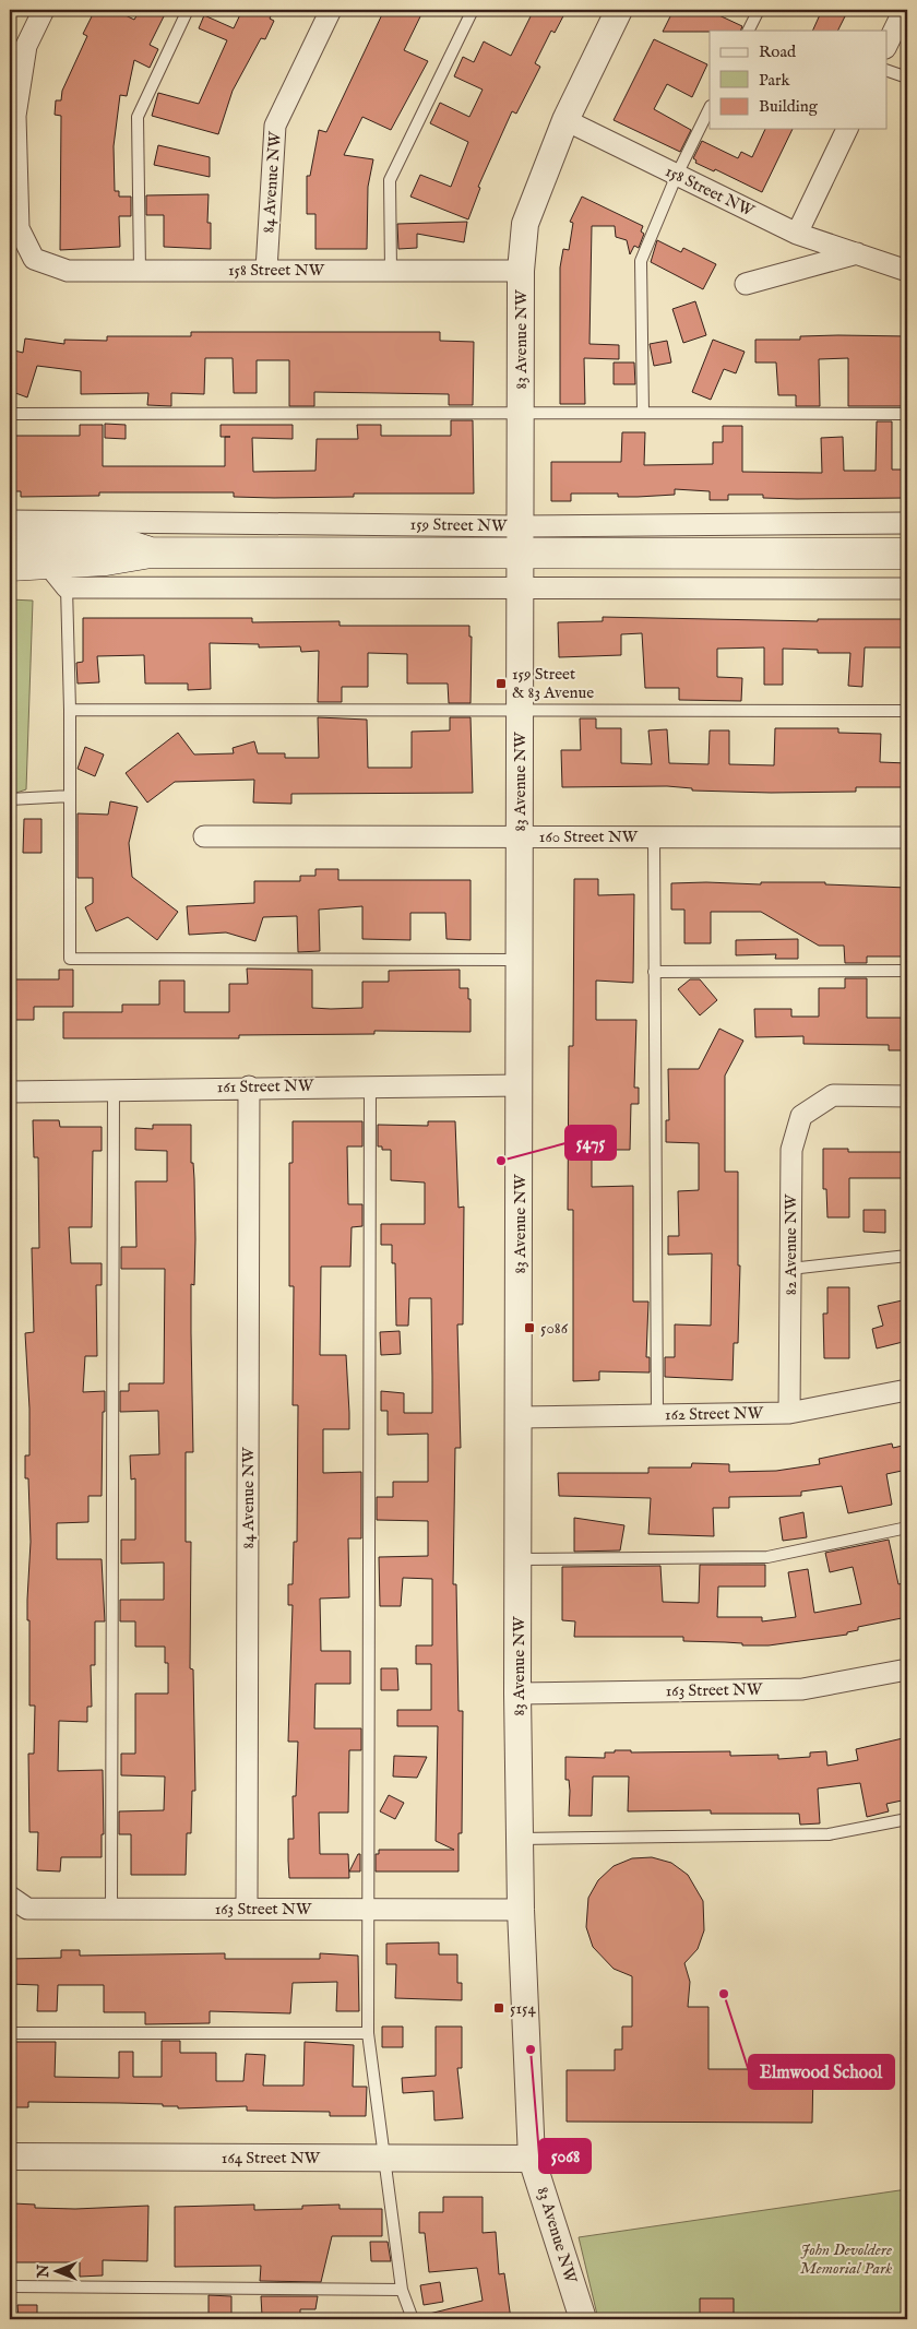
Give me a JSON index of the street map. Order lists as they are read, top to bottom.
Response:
{
  "streets": {
    "main road": ["159 Street NW"],
    "street": [
      "84 Avenue NW",
      "158 Street NW",
      "83 Avenue NW",
      "160 Street NW",
      "161 Street NW",
      "82 Avenue NW",
      "162 Street NW",
      "163 Street NW",
      "164 Street NW"
    ]
  },
  "crossings": [
    ["84 Avenue NW", "158 Street NW"],
    ["84 Avenue NW", "161 Street NW"],
    ["84 Avenue NW", "163 Street NW"],
    ["158 Street NW", "83 Avenue NW"],
    ["83 Avenue NW", "159 Street NW"],
    ["83 Avenue NW", "160 Street NW"],
    ["83 Avenue NW", "161 Street NW"],
    ["83 Avenue NW", "162 Street NW"],
    ["83 Avenue NW", "163 Street NW"],
    ["83 Avenue NW", "164 Street NW"],
    ["82 Avenue NW", "162 Street NW"]
  ],
  "parks": ["John Devoldere Memorial Park"],
  "places": {
    "transit": ["159 Street & 83 Avenue", "5086", "5154"],
    "other": ["5475", "Elmwood School", "5068"]
  },
  "legend": ["Road", "Park", "Building"],
  "north": "left"
}
